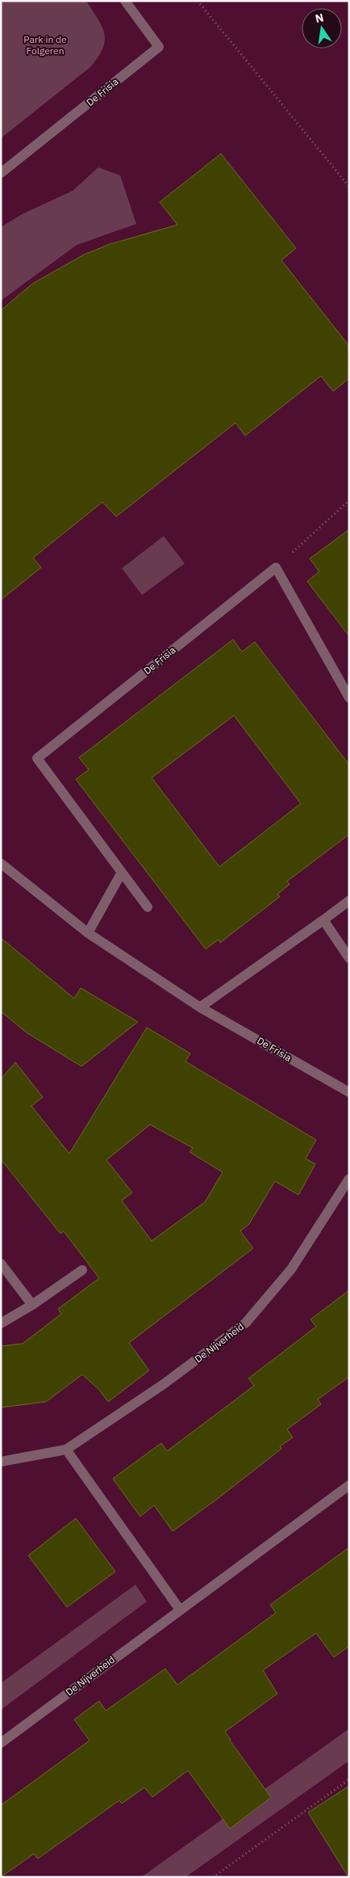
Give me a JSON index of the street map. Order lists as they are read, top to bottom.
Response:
{
  "streets": {
    "street": ["De Frisia", "De Nijverheid"]
  },
  "parks": ["Park in de Folgeren"],
  "north": "top"
}
